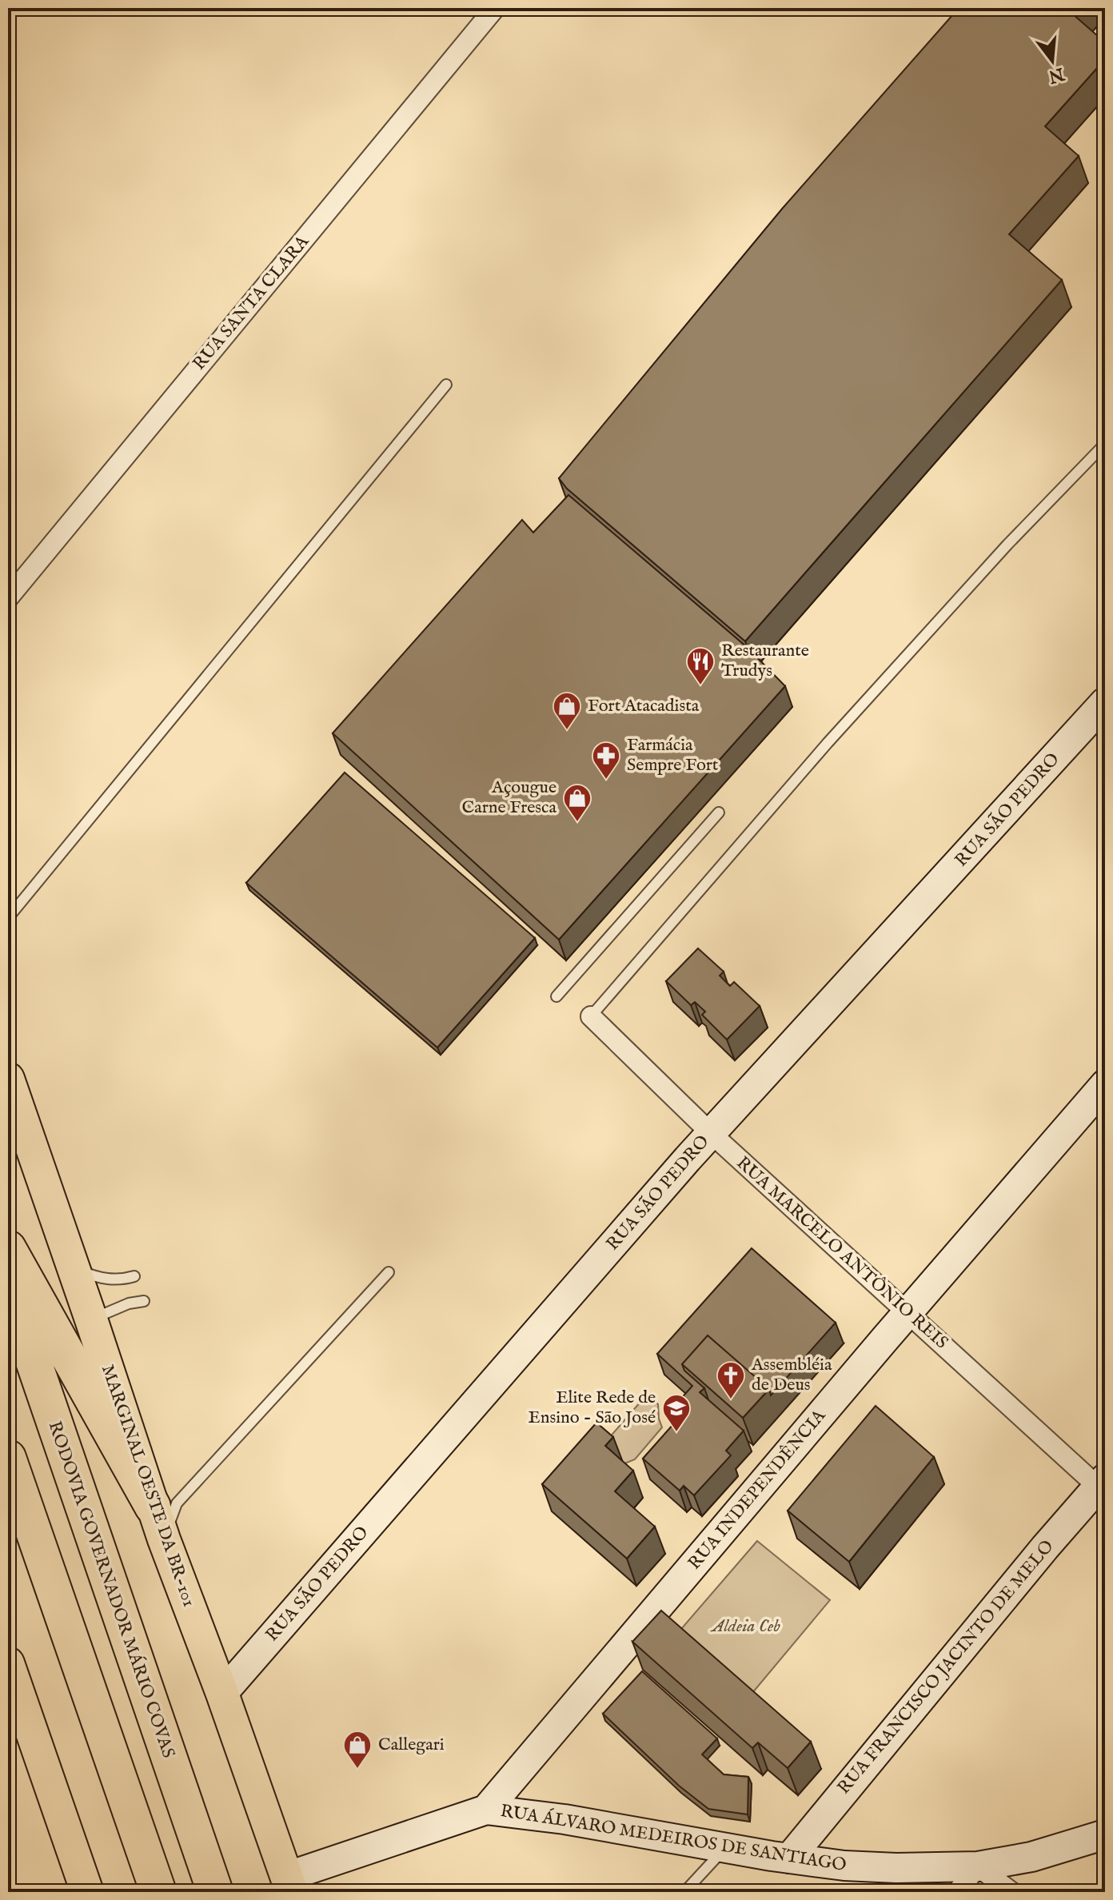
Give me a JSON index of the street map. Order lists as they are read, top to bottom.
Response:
{
  "streets": {
    "highway": ["RODOVIA GOVERNADOR MÁRIO COVAS"],
    "main road": [
      "RUA SÃO PEDRO",
      "MARGINAL OESTE DA BR-101",
      "RUA INDEPENDÊNCIA",
      "RUA FRANCISCO JACINTO DE MELO",
      "RUA ÁLVARO MEDEIROS DE SANTIAGO"
    ],
    "street": ["RUA SANTA CLARA", "RUA MARCELO ANTÔNIO REIS"]
  },
  "crossings": [
    ["RUA SÃO PEDRO", "RUA MARCELO ANTÔNIO REIS"],
    ["RUA SÃO PEDRO", "MARGINAL OESTE DA BR-101"],
    ["RUA MARCELO ANTÔNIO REIS", "RUA INDEPENDÊNCIA"],
    ["RUA MARCELO ANTÔNIO REIS", "RUA FRANCISCO JACINTO DE MELO"],
    ["MARGINAL OESTE DA BR-101", "RUA ÁLVARO MEDEIROS DE SANTIAGO"],
    ["RUA INDEPENDÊNCIA", "RUA ÁLVARO MEDEIROS DE SANTIAGO"],
    ["RUA FRANCISCO JACINTO DE MELO", "RUA ÁLVARO MEDEIROS DE SANTIAGO"]
  ],
  "parks": ["Aldeia Ceb"],
  "places": {
    "restaurant": ["Restaurante Trudys"],
    "shop": ["Fort Atacadista", "Açougue Carne Fresca", "Callegari"],
    "pharmacy": ["Farmácia Sempre Fort"],
    "church": ["Assembléia de Deus"],
    "school or university": ["Elite Rede de Ensino - São José"]
  },
  "north": "bottom"
}
